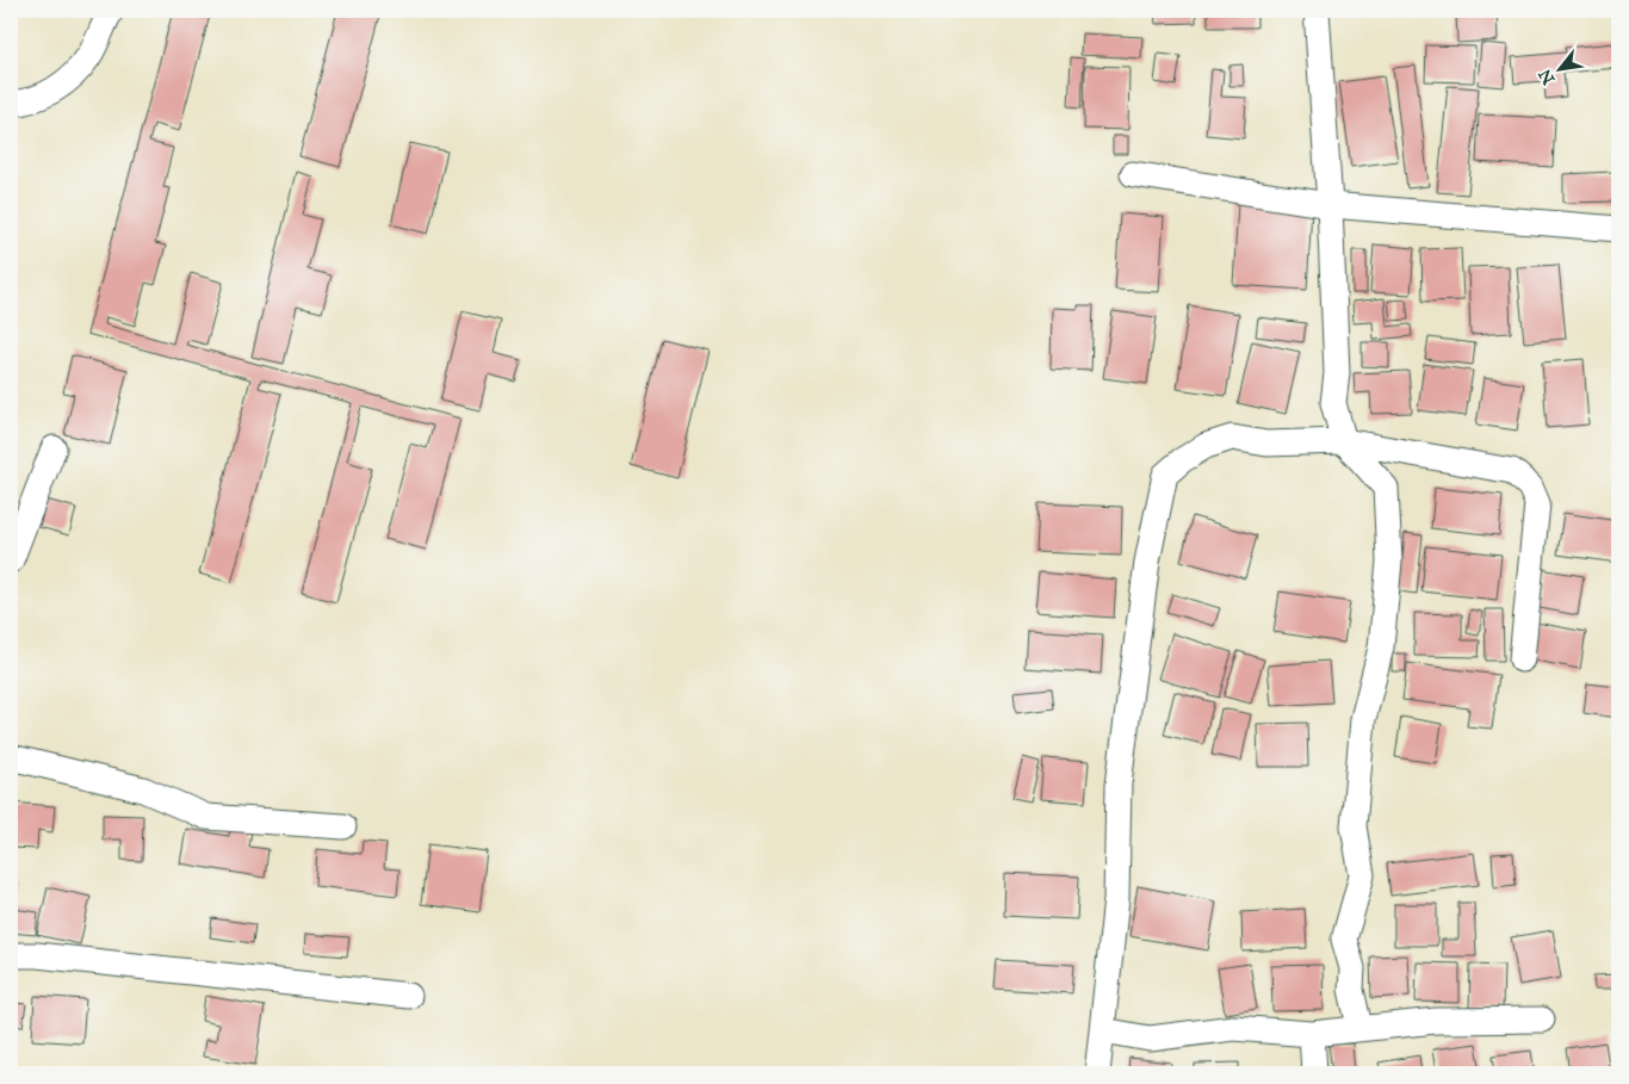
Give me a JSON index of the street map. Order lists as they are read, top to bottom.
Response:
{
  "north": "bottom left"
}
